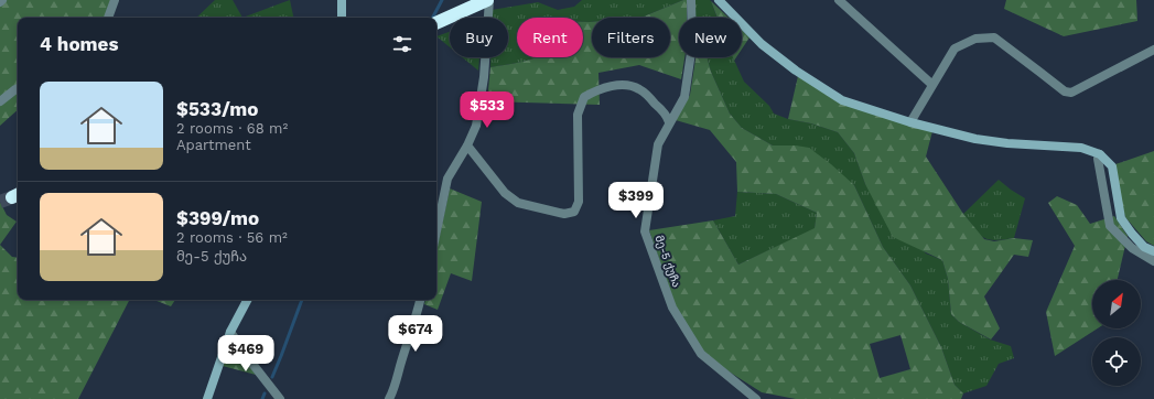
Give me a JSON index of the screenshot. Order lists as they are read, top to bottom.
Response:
{
  "streets": {
    "street": ["მე-5 ქუჩა"]
  },
  "north": "top right",
  "page": {
    "chip": [
      "Buy",
      "Rent",
      "Filters",
      "New"
    ],
    "heading": "4 homes",
    "list": [
      {
        "name": "$533/mo",
        "note": "2 rooms · 68 m² · Apartment"
      },
      {
        "name": "$399/mo",
        "note": "2 rooms · 56 m² · მე-5 ქუჩა"
      }
    ],
    "price": [
      "$533",
      "$399",
      "$674",
      "$469"
    ]
  }
}
